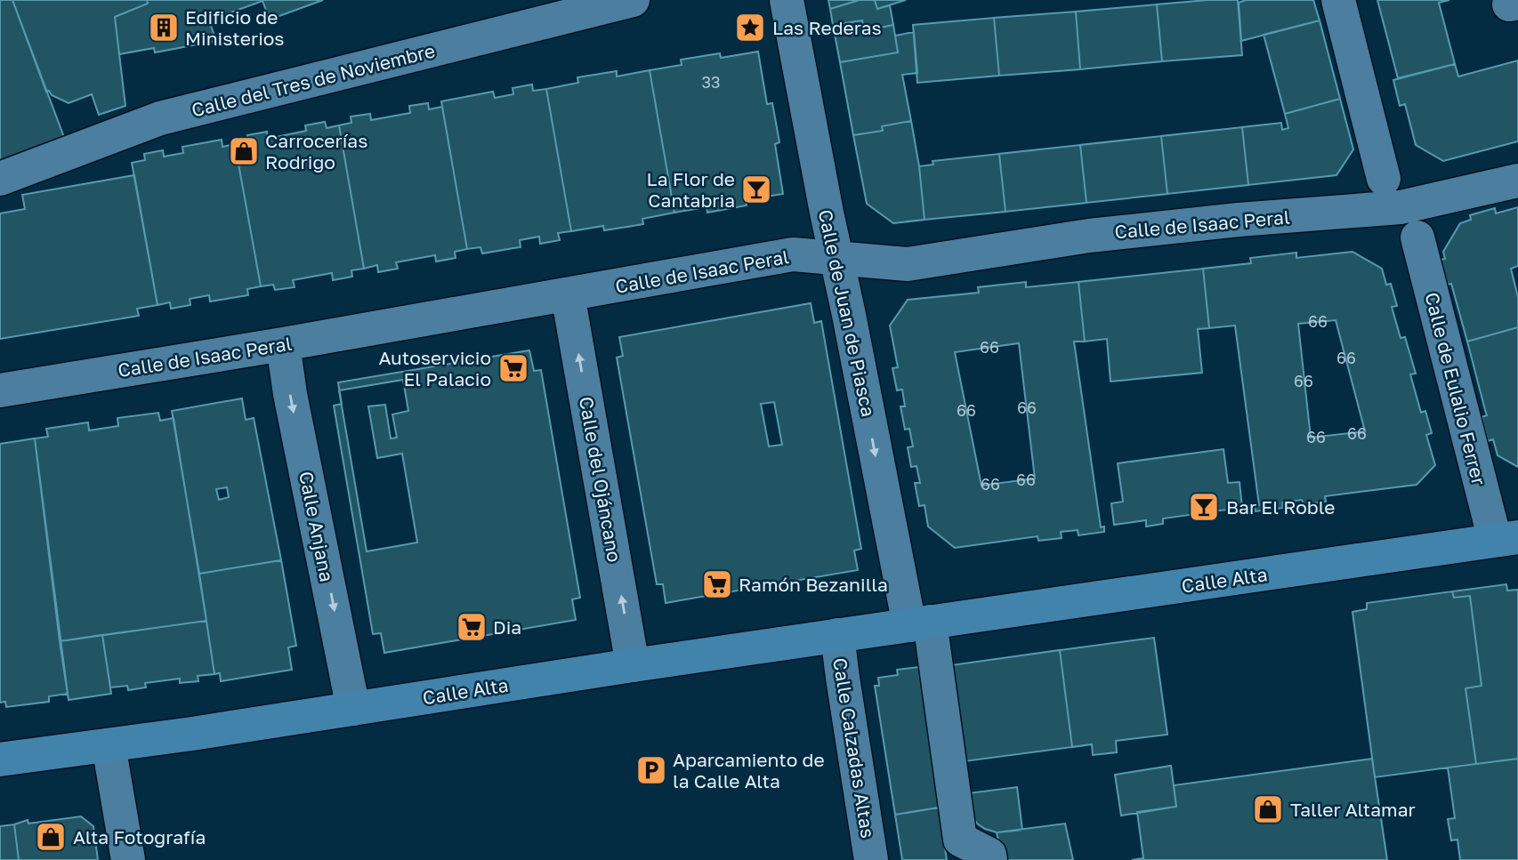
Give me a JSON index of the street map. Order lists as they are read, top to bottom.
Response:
{
  "streets": {
    "street": [
      "Calle del Tres de Noviembre",
      "Calle de Isaac Peral",
      "Calle de Juan de Piasca",
      "Calle de Eulalio Ferrer",
      "Calle del Ojáncano",
      "Calle Anjana",
      "Calle Alta",
      "Calle Calzadas Altas"
    ]
  },
  "crossings": [
    ["Calle de Isaac Peral", "Calle de Juan de Piasca"],
    ["Calle de Isaac Peral", "Calle del Ojáncano"],
    ["Calle de Isaac Peral", "Calle Anjana"],
    ["Calle de Juan de Piasca", "Calle Alta"],
    ["Calle de Eulalio Ferrer", "Calle Alta"],
    ["Calle del Ojáncano", "Calle Alta"],
    ["Calle Anjana", "Calle Alta"],
    ["Calle Alta", "Calle Calzadas Altas"]
  ],
  "one_way": ["Calle de Juan de Piasca", "Calle del Ojáncano", "Calle Anjana"],
  "places": {
    "building": ["Edificio de Ministerios"],
    "place": ["Las Rederas"],
    "shop": ["Carrocerías Rodrigo", "Taller Altamar", "Alta Fotografía"],
    "bar": ["La Flor de Cantabria", "Bar El Roble"],
    "supermarket": ["Autoservicio El Palacio", "Ramón Bezanilla", "Dia"],
    "parking": ["Aparcamiento de la Calle Alta"]
  },
  "house_numbers": [
    "33",
    "66",
    "66",
    "66",
    "66",
    "66",
    "66",
    "66",
    "66",
    "66",
    "66"
  ]
}
